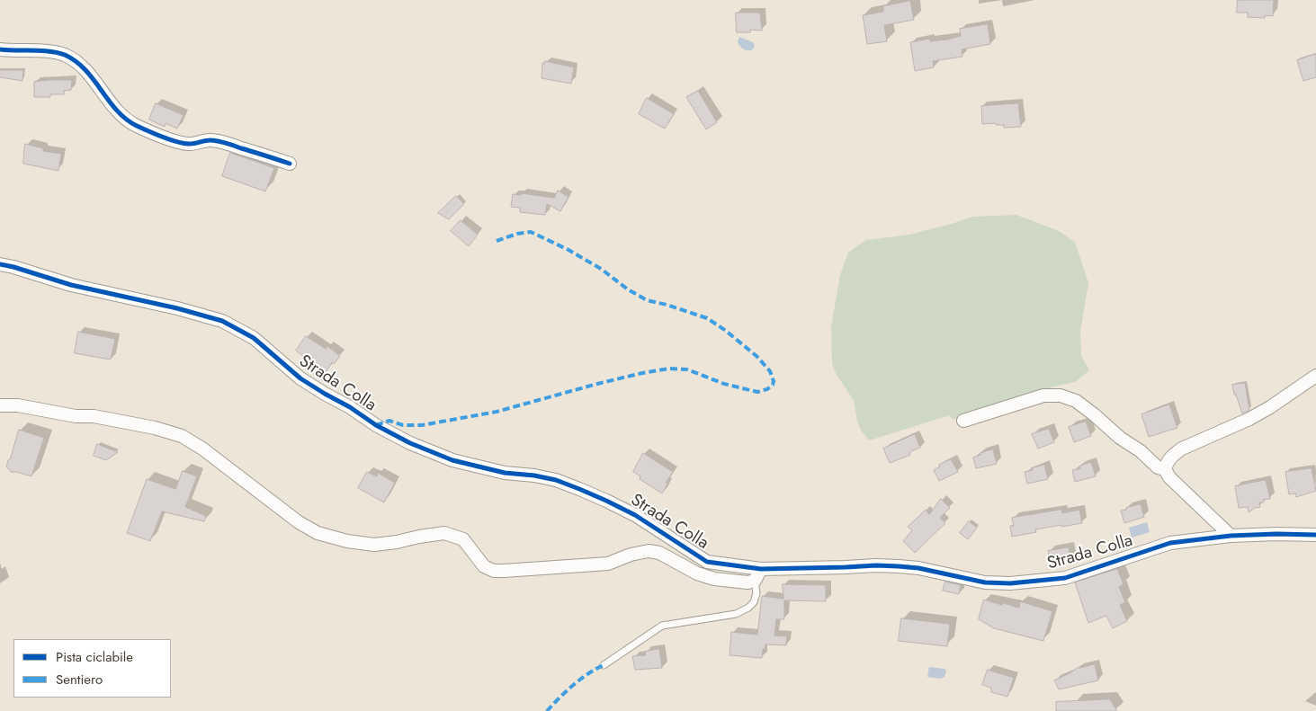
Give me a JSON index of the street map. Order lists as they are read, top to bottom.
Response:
{
  "streets": {
    "street": ["Strada Colla"]
  },
  "legend": ["Pista ciclabile", "Sentiero"]
}
